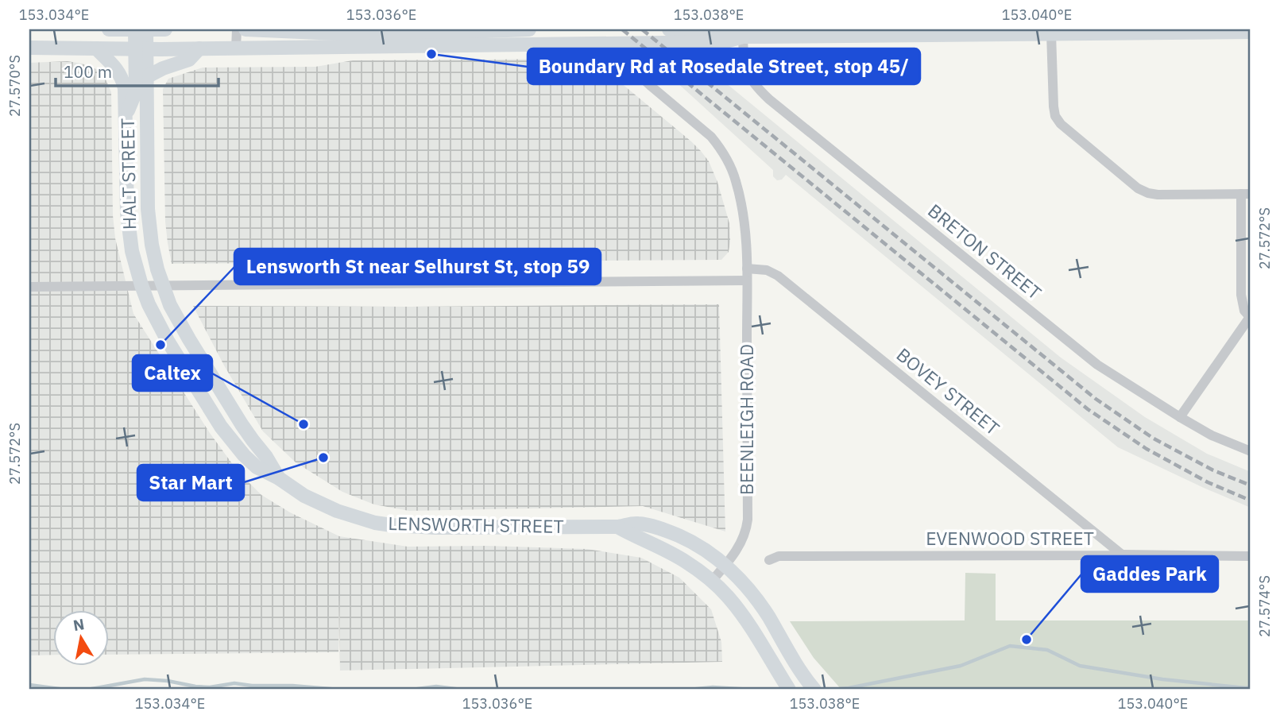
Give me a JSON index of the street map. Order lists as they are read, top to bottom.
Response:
{
  "streets": {
    "main road": ["HALT STREET", "LENSWORTH STREET"],
    "street": [
      "BRETON STREET",
      "BOVEY STREET",
      "BEENLEIGH ROAD",
      "EVENWOOD STREET"
    ]
  },
  "crossings": [
    ["HALT STREET", "LENSWORTH STREET"],
    ["BOVEY STREET", "BEENLEIGH ROAD"],
    ["BOVEY STREET", "EVENWOOD STREET"],
    ["BEENLEIGH ROAD", "LENSWORTH STREET"]
  ],
  "places": [
    "Boundary Rd at Rosedale Street, stop 45/",
    "Lensworth St near Selhurst St, stop 59",
    "Caltex",
    "Star Mart",
    "Gaddes Park"
  ],
  "scale_bar": "100 m",
  "north": "top",
  "coordinates": [
    "153.034°E",
    "153.036°E",
    "153.038°E",
    "153.040°E",
    "27.570°S",
    "27.572°S",
    "27.574°S"
  ]
}
